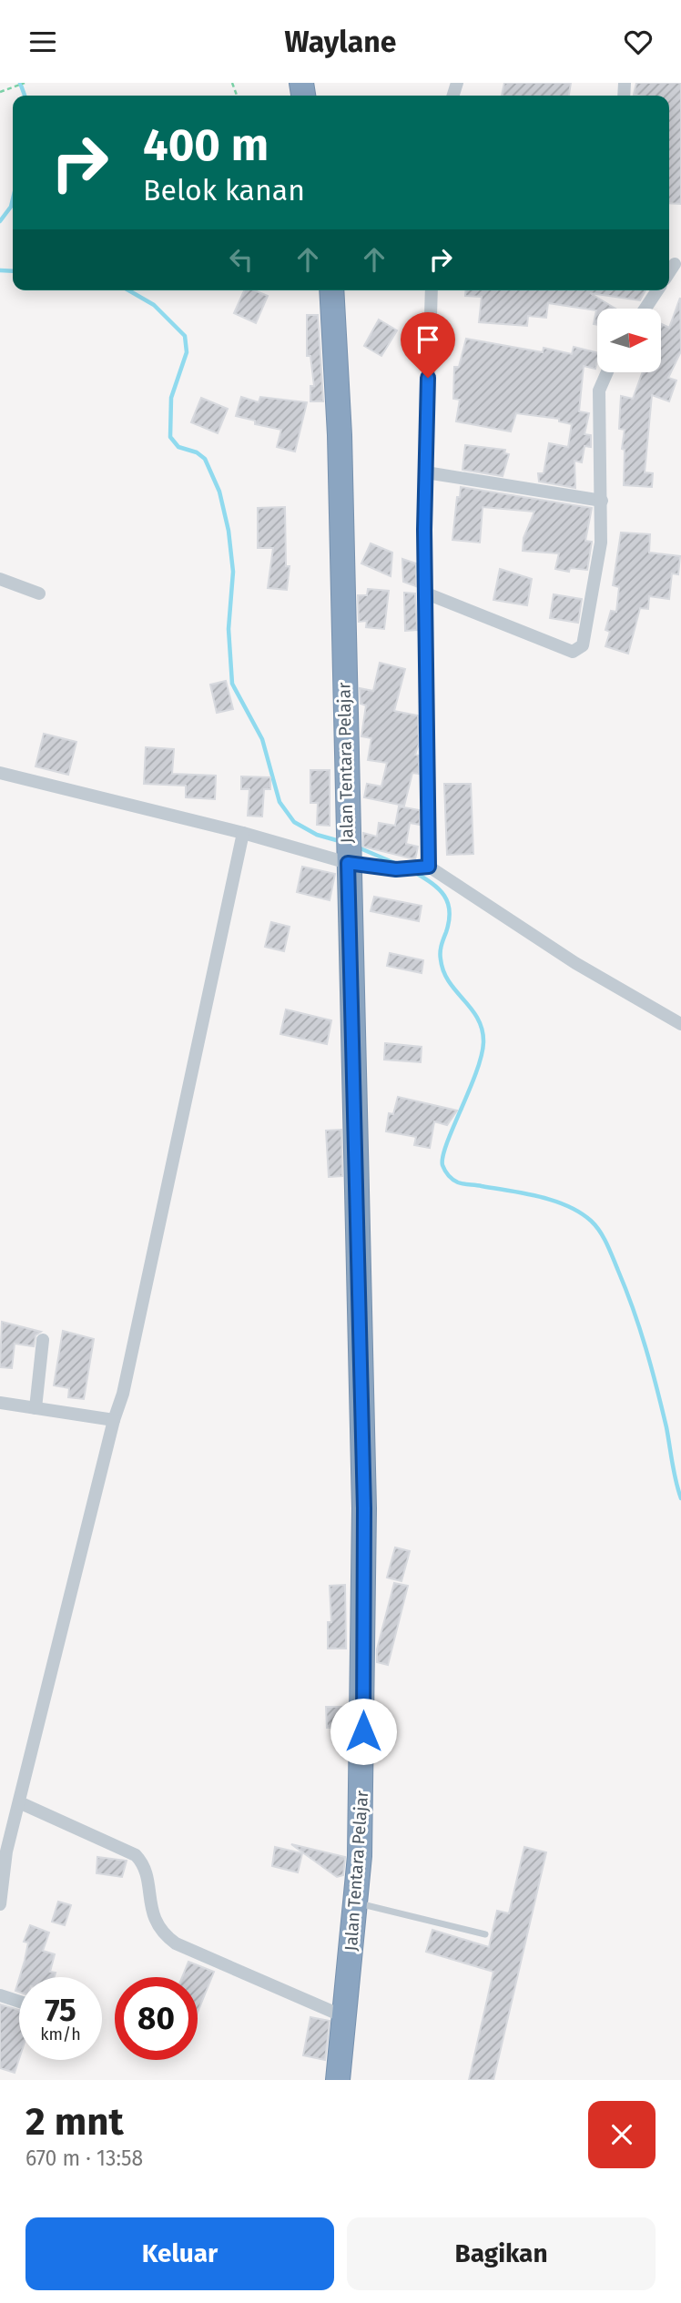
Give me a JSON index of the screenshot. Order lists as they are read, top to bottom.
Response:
{
  "streets": {
    "highway": ["Jalan Tentara Pelajar"]
  },
  "north": "right",
  "page": {
    "header": "Waylane",
    "turn": ["400 m", "Belok kanan"],
    "speed": "75 km/h",
    "limit": "80",
    "heading": ["2 mnt", "670 m · 13:58"],
    "buttons": ["Keluar", "Bagikan"]
  }
}
